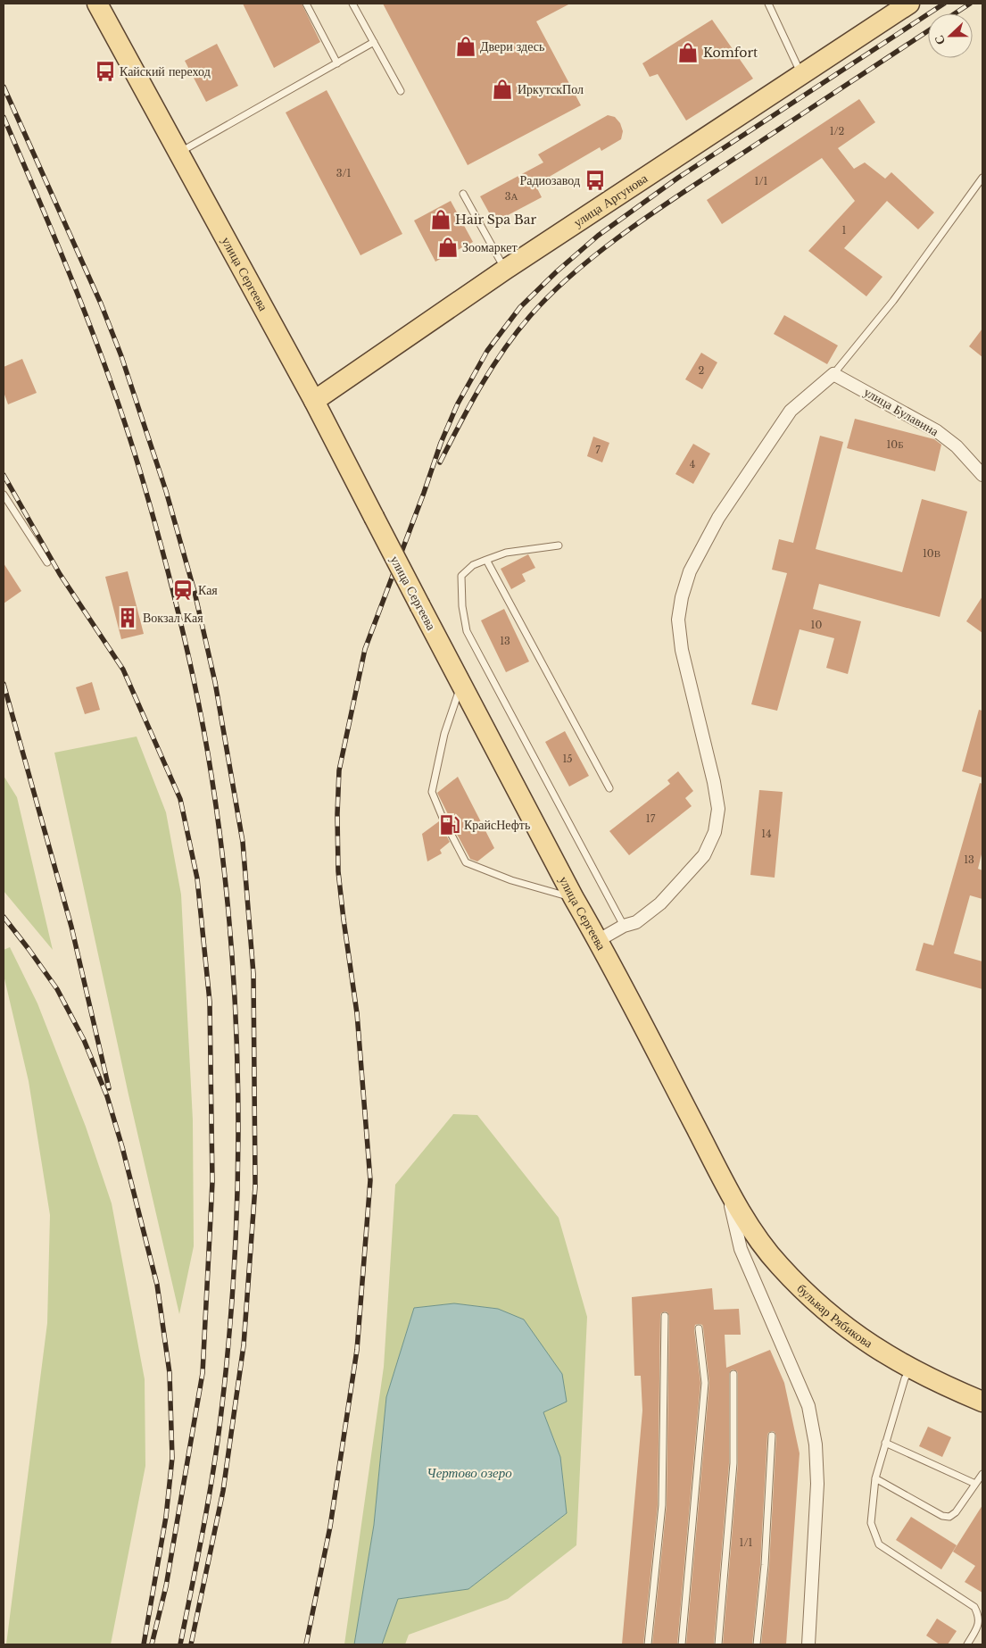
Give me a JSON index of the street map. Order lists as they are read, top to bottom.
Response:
{
  "streets": {
    "main road": ["улица Аргунова", "улица Сергеева", "бульвар Рябикова"],
    "street": ["улица Булавина"]
  },
  "crossings": [
    ["улица Аргунова", "улица Сергеева"],
    ["улица Сергеева", "бульвар Рябикова"]
  ],
  "water": ["Чертово озеро"],
  "places": {
    "shop": [
      "Двери здесь",
      "Komfort",
      "ИркутскПол",
      "Hair Spa Bar",
      "Зоомаркет"
    ],
    "bus stop": ["Кайский переход", "Радиозавод"],
    "station": ["Кая"],
    "building": ["Вокзал Кая"],
    "fuel station": ["КрайсНефть"]
  },
  "house_numbers": [
    "1/2",
    "3/1",
    "1/1",
    "3А",
    "1",
    "2",
    "10Б",
    "7",
    "4",
    "10В",
    "10",
    "13",
    "15",
    "17",
    "14",
    "13",
    "1/1"
  ],
  "north": "left"
}
